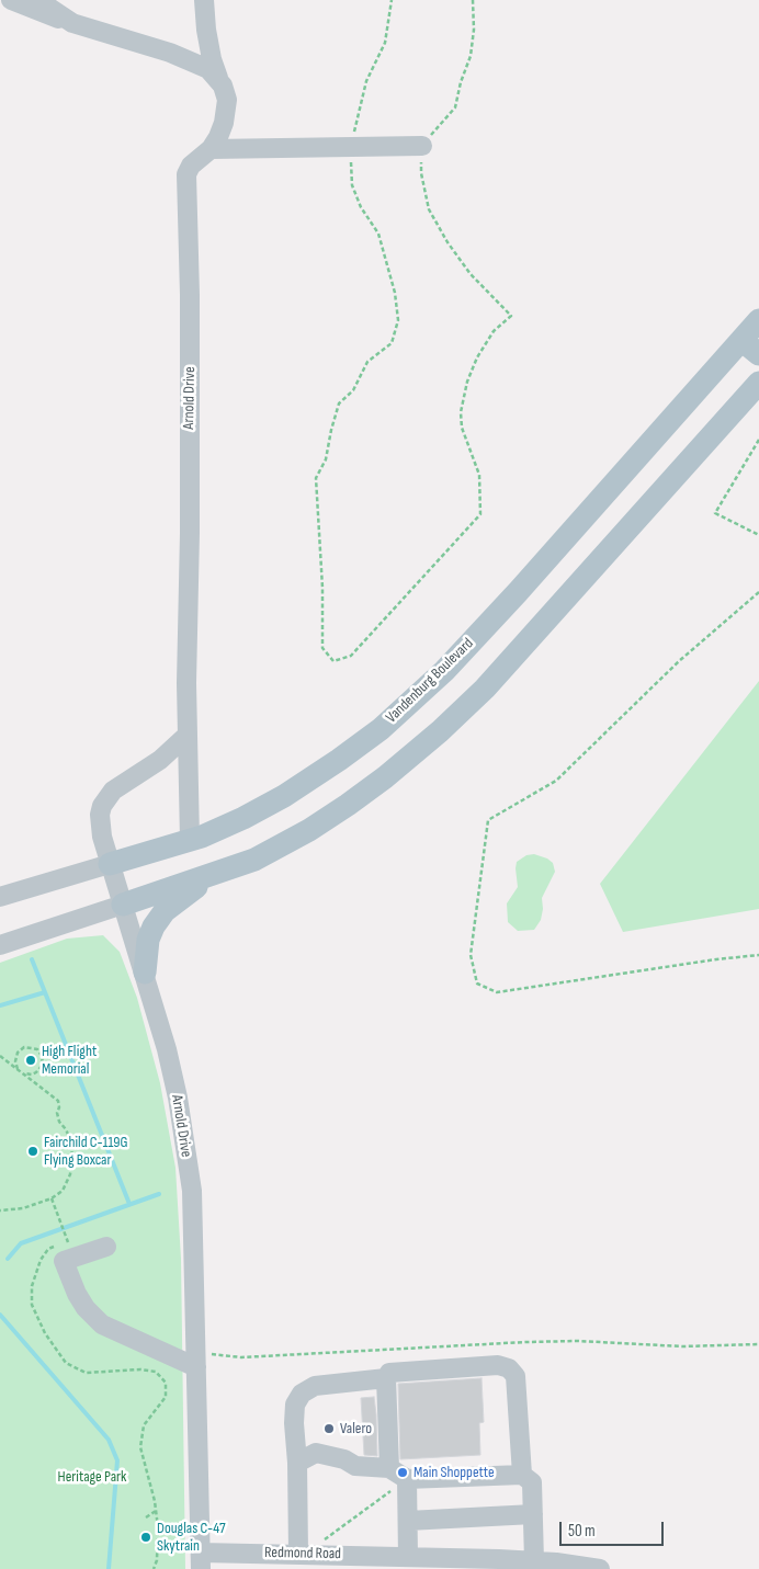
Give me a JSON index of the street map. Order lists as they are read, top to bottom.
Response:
{
  "streets": {
    "main road": ["Vandenburg Boulevard"],
    "street": ["Arnold Drive", "Redmond Road"]
  },
  "crossings": [
    ["Arnold Drive", "Vandenburg Boulevard"],
    ["Arnold Drive", "Redmond Road"]
  ],
  "parks": ["Heritage Park"],
  "places": [
    "High Flight Memorial",
    "Fairchild C-119G Flying Boxcar",
    "Valero",
    "Main Shoppette",
    "Douglas C-47 Skytrain"
  ],
  "scale_bar": "50 m"
}
